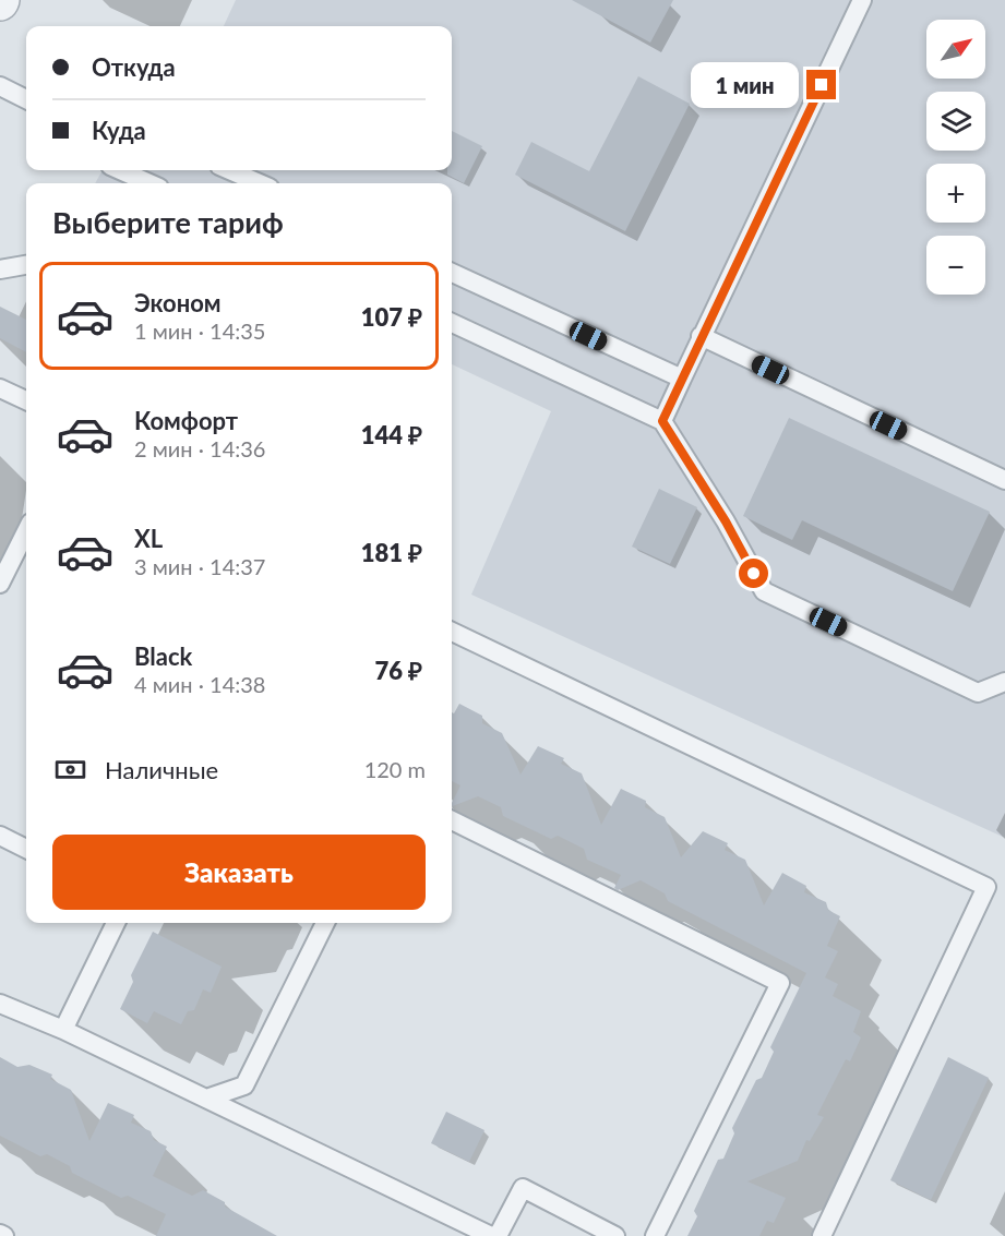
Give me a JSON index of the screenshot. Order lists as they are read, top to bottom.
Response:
{
  "north": "top right",
  "page": {
    "map_buttons": ["+", "−"],
    "banner": ["Откуда", "Куда"],
    "bubble": "1 мин",
    "heading": "Выберите тариф",
    "list": [
      {
        "name": "Эконом",
        "note": "1 мин · 14:35",
        "value": "107 ₽"
      },
      {
        "name": "Комфорт",
        "note": "2 мин · 14:36",
        "value": "144 ₽"
      },
      {
        "name": "XL",
        "note": "3 мин · 14:37",
        "value": "181 ₽"
      },
      {
        "name": "Black",
        "note": "4 мин · 14:38",
        "value": "76 ₽"
      }
    ],
    "pay": ["Наличные", "120 m"],
    "buttons": "Заказать"
  }
}
